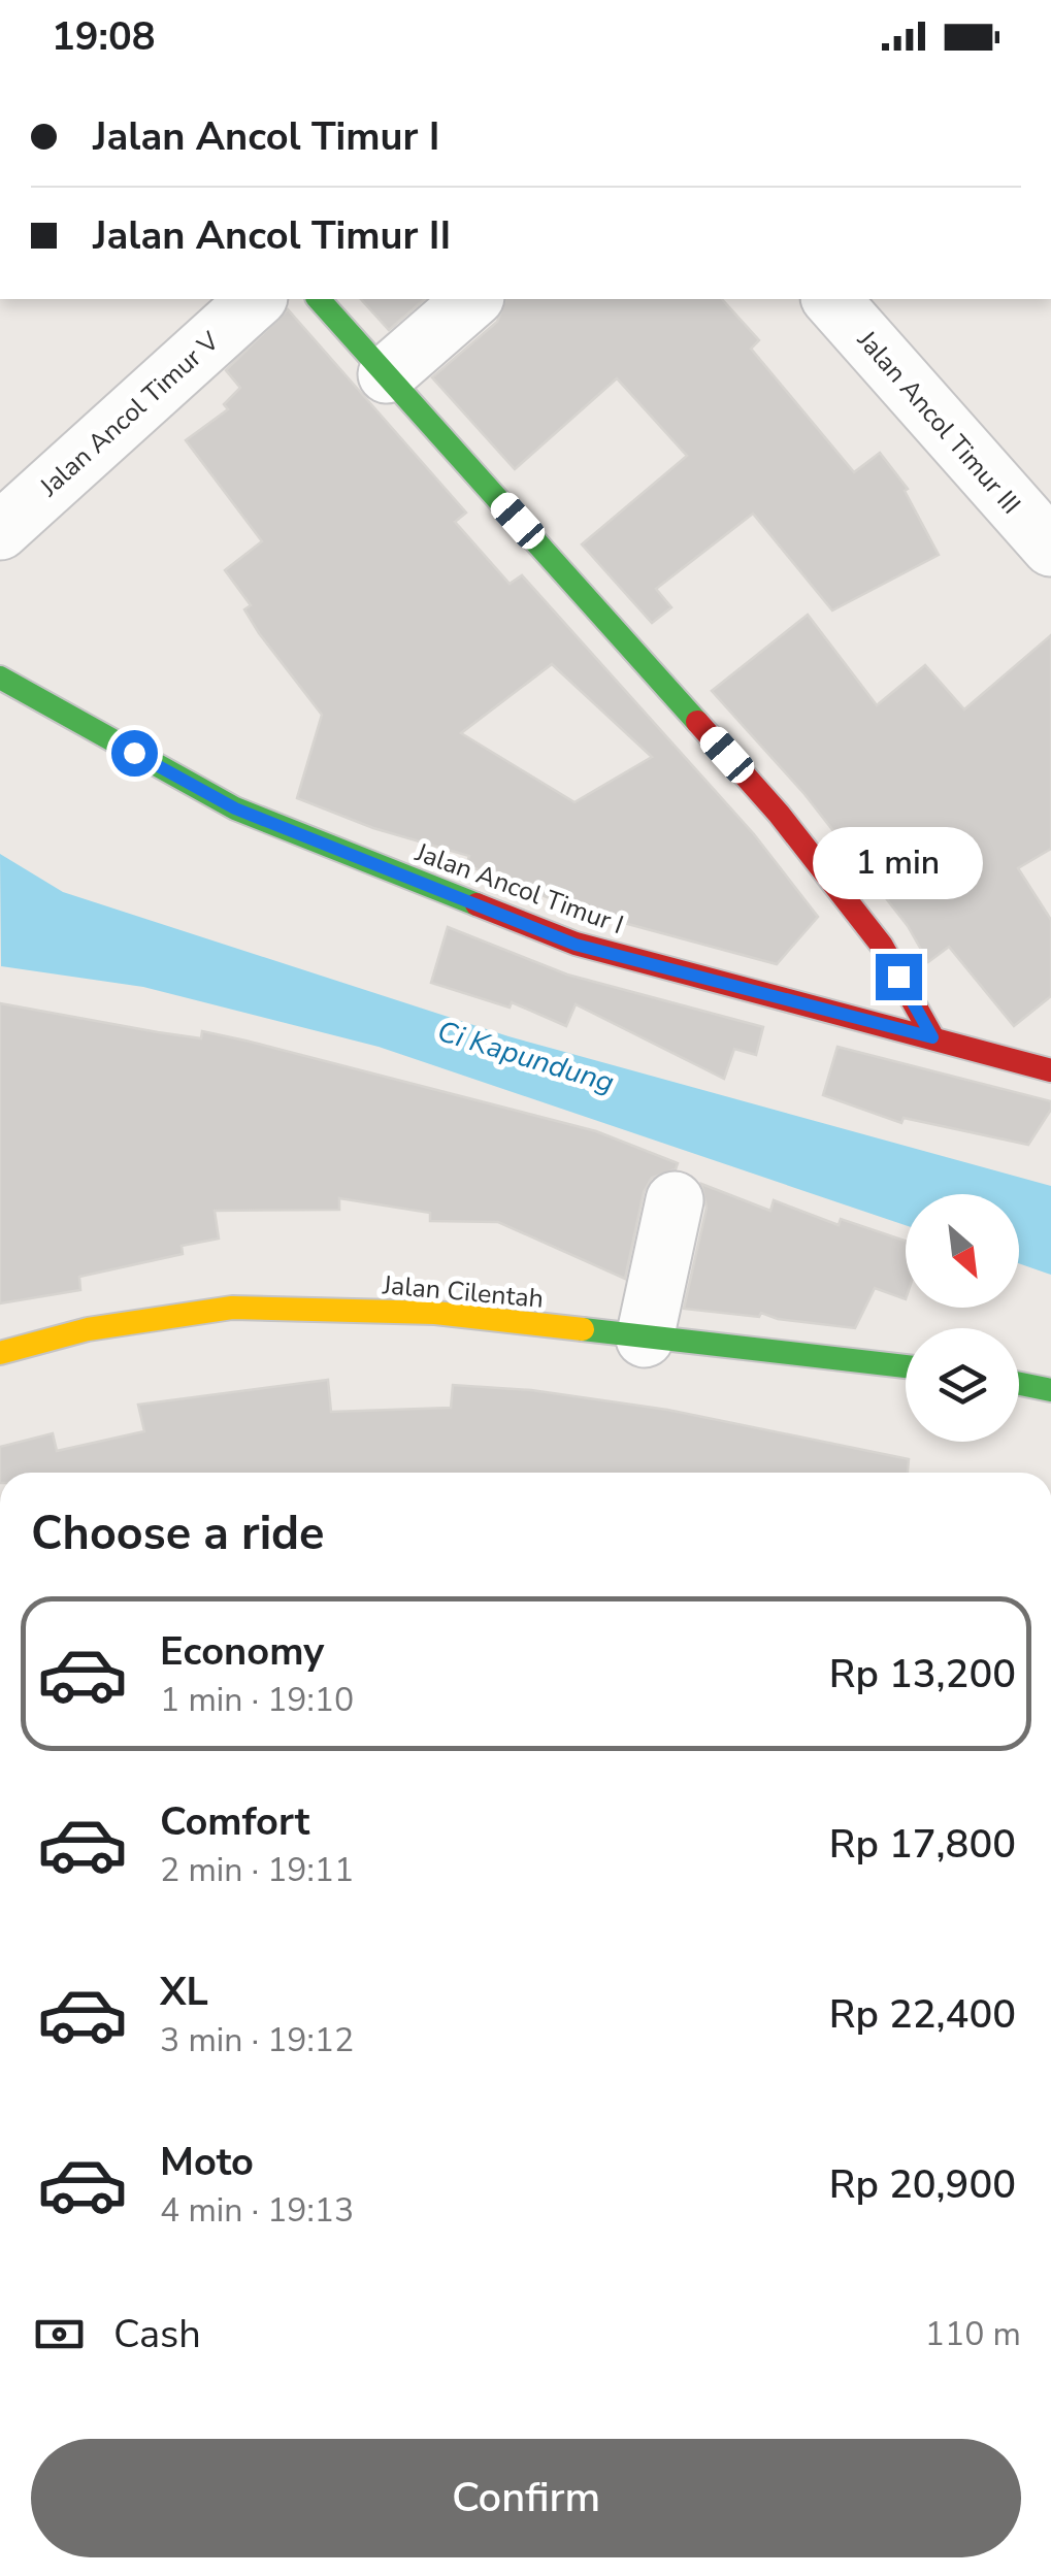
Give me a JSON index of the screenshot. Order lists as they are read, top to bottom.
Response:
{
  "streets": {
    "street": [
      "Jalan Ancol Timur V",
      "Jalan Ancol Timur III",
      "Jalan Ancol Timur I",
      "Jalan Cilentah"
    ]
  },
  "water": ["Ci Kapundung"],
  "north": "bottom right",
  "page": {
    "status": "19:08",
    "banner": ["Jalan Ancol Timur I", "Jalan Ancol Timur II"],
    "bubble": "1 min",
    "heading": "Choose a ride",
    "list": [
      {
        "name": "Economy",
        "note": "1 min · 19:10",
        "value": "Rp 13,200"
      },
      {
        "name": "Comfort",
        "note": "2 min · 19:11",
        "value": "Rp 17,800"
      },
      {
        "name": "XL",
        "note": "3 min · 19:12",
        "value": "Rp 22,400"
      },
      {
        "name": "Moto",
        "note": "4 min · 19:13",
        "value": "Rp 20,900"
      }
    ],
    "pay": ["Cash", "110 m"],
    "buttons": "Confirm"
  }
}
